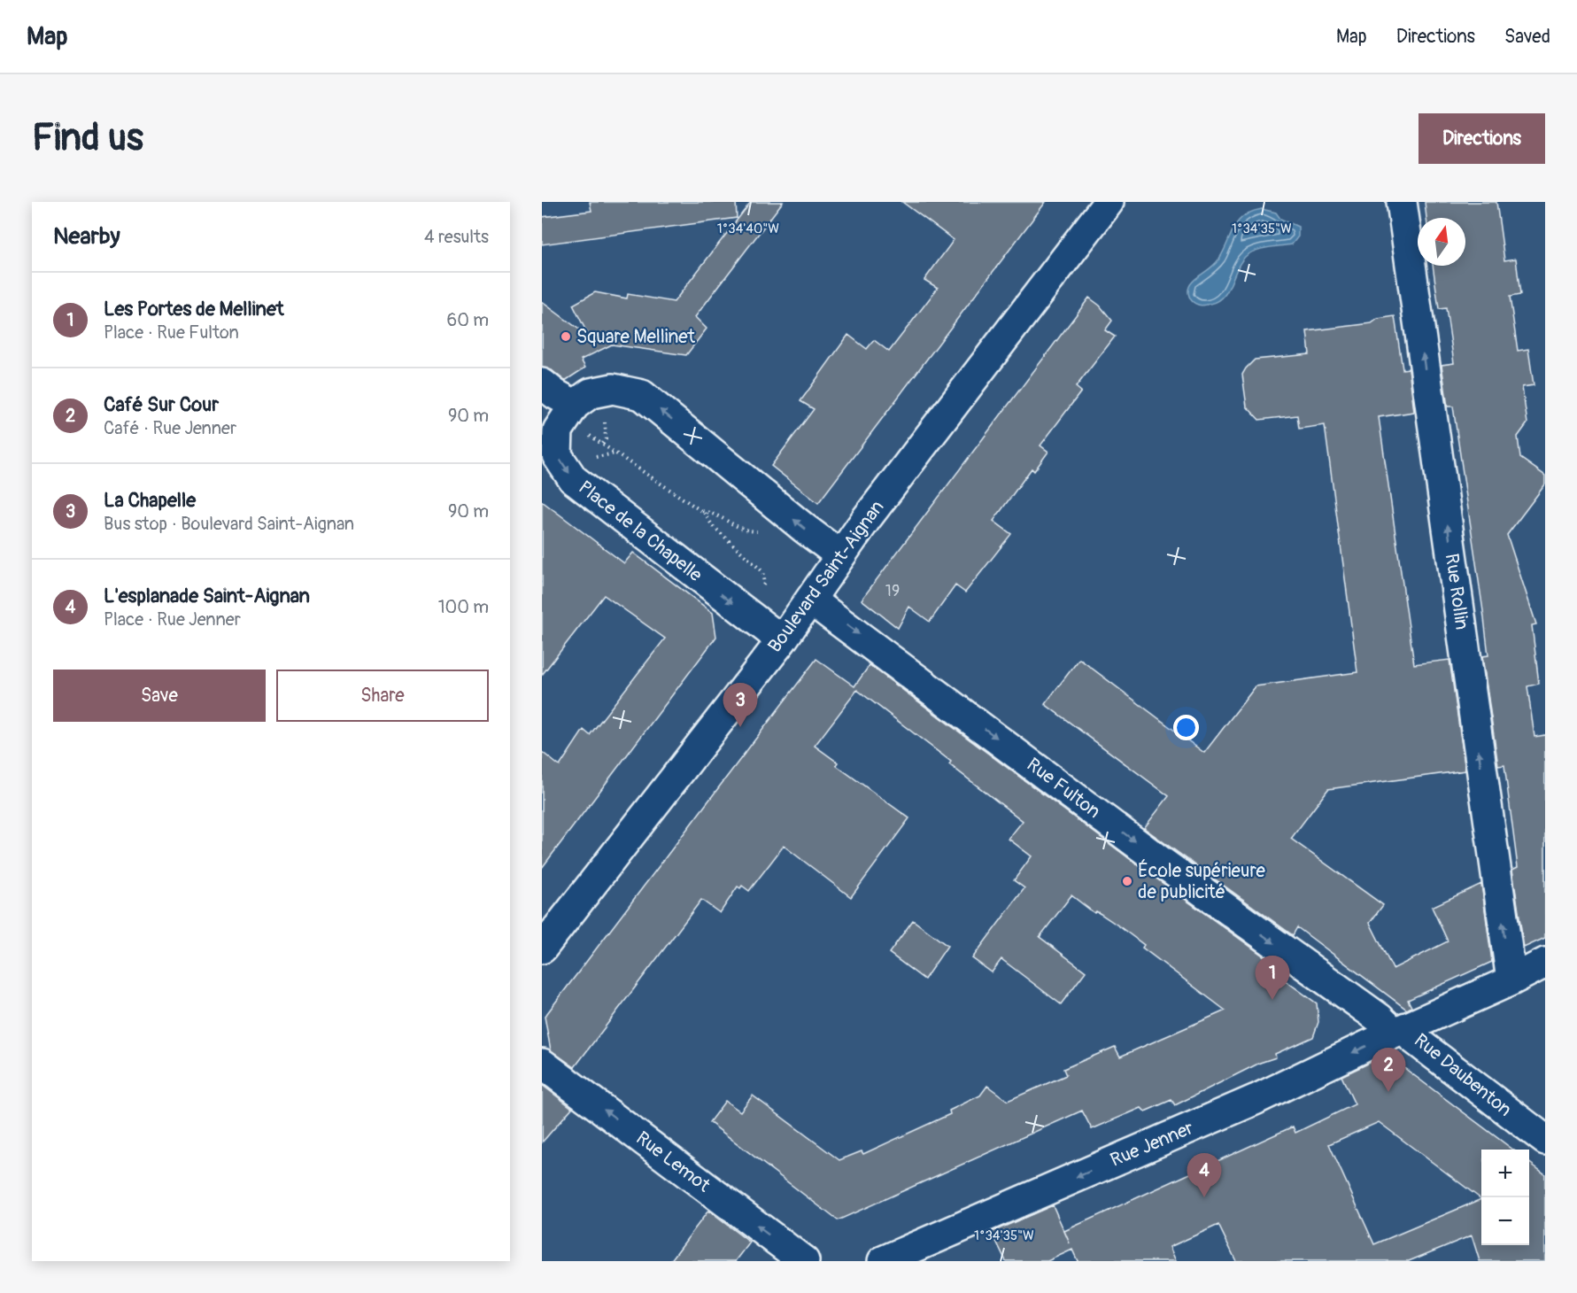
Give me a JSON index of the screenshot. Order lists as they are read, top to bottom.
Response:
{
  "streets": {
    "street": [
      "Place de la Chapelle",
      "Boulevard Saint-Aignan",
      "Rue Rollin",
      "Rue Fulton",
      "Rue Daubenton",
      "Rue Jenner",
      "Rue Lemot"
    ]
  },
  "crossings": [
    ["Place de la Chapelle", "Boulevard Saint-Aignan"],
    ["Boulevard Saint-Aignan", "Rue Fulton"],
    ["Rue Rollin", "Rue Jenner"],
    ["Rue Fulton", "Rue Daubenton"],
    ["Rue Fulton", "Rue Jenner"],
    ["Rue Daubenton", "Rue Jenner"]
  ],
  "one_way": [
    "Place de la Chapelle",
    "Rue Rollin",
    "Rue Fulton",
    "Rue Jenner",
    "Rue Lemot"
  ],
  "places": ["Square Mellinet", "École supérieure de publicité"],
  "house_numbers": ["19"],
  "north": "top",
  "page": {
    "header": "Map",
    "nav": ["Map", "Directions", "Saved"],
    "buttons": [
      "Directions",
      ["Save", "Share"]
    ],
    "title": "Find us",
    "heading": ["Nearby", "4 results"],
    "list": [
      {
        "mark": "1",
        "name": "Les Portes de Mellinet",
        "note": "Place · Rue Fulton",
        "value": "60 m"
      },
      {
        "mark": "2",
        "name": "Café Sur Cour",
        "note": "Café · Rue Jenner",
        "value": "90 m"
      },
      {
        "mark": "3",
        "name": "La Chapelle",
        "note": "Bus stop · Boulevard Saint-Aignan",
        "value": "90 m"
      },
      {
        "mark": "4",
        "name": "L'esplanade Saint-Aignan",
        "note": "Place · Rue Jenner",
        "value": "100 m"
      }
    ],
    "pins": [
      "3",
      "1",
      "2",
      "4"
    ],
    "map_buttons": ["+", "−"]
  },
  "coordinates": ["1°34'40\"W", "1°34'35\"W"]
}
